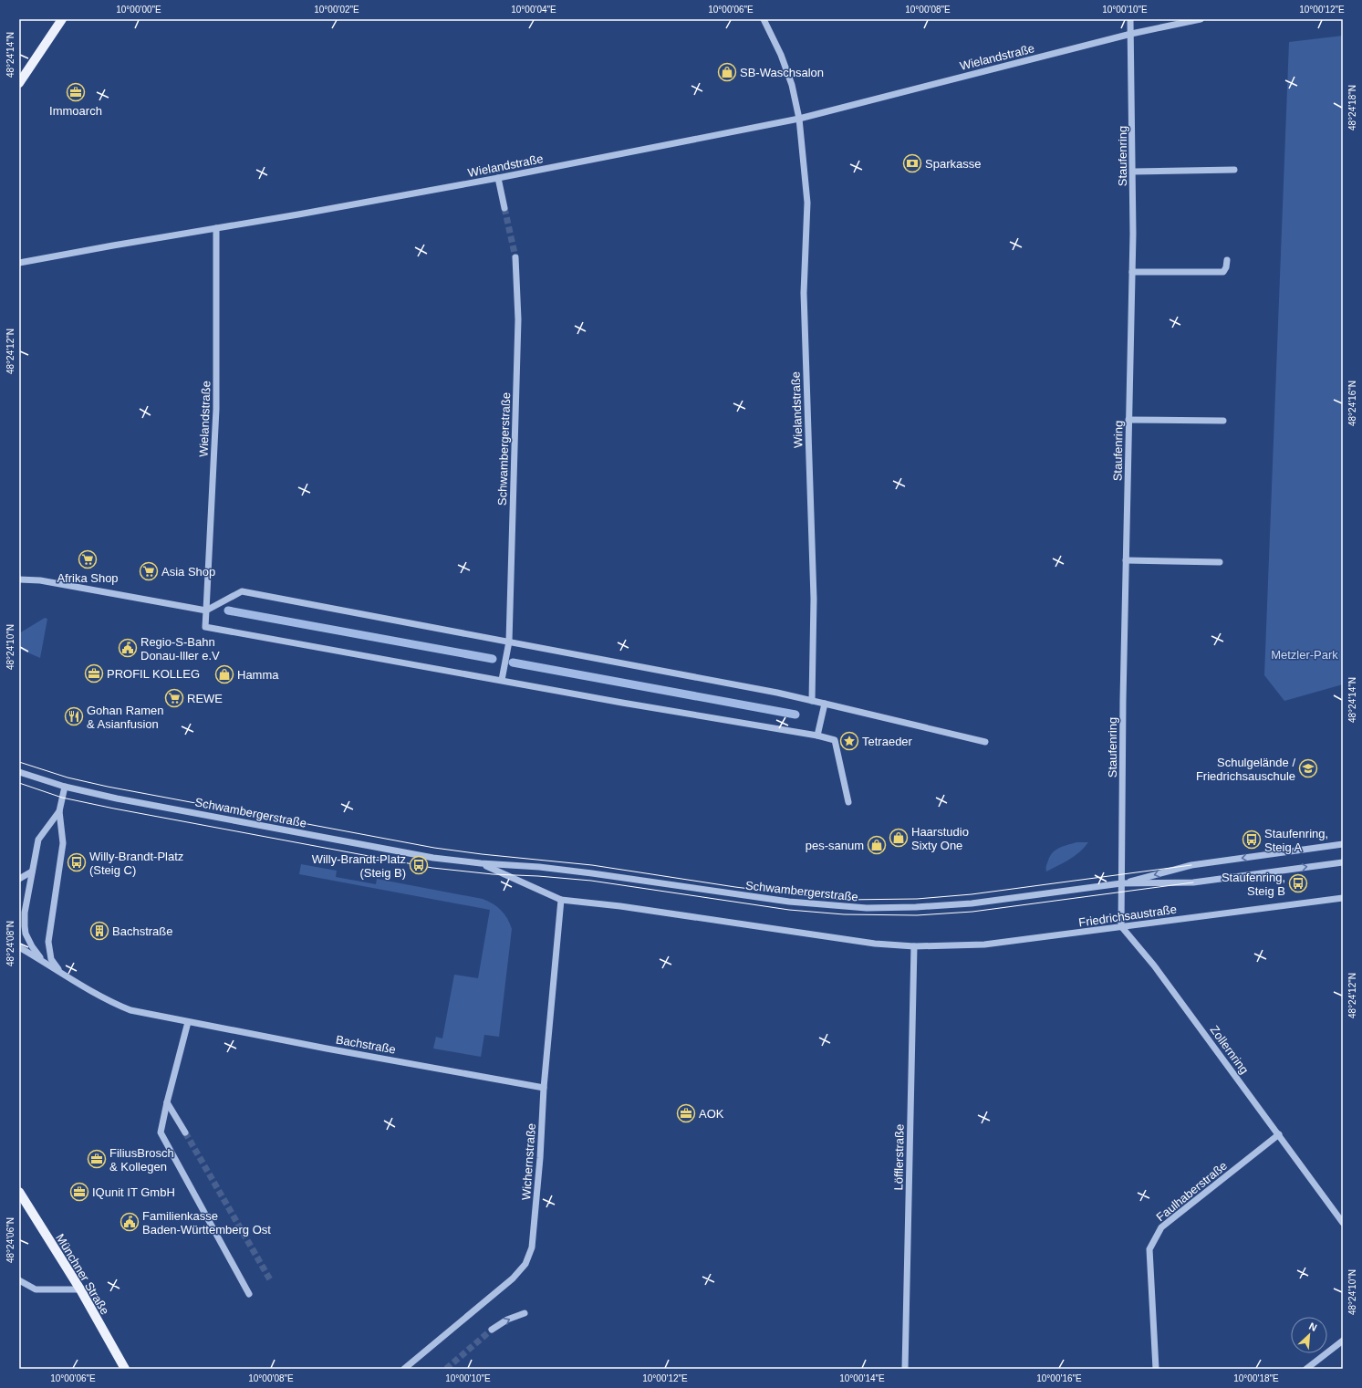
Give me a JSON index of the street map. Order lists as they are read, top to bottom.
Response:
{
  "streets": {
    "main road": ["Münchner Straße"],
    "street": [
      "Wielandstraße",
      "Staufenring",
      "Schwambergerstraße",
      "Friedrichsaustraße",
      "Bachstraße",
      "Zollernring",
      "Löfflerstraße",
      "Wichernstraße",
      "Faulhaberstraße"
    ]
  },
  "crossings": [
    ["Wielandstraße", "Staufenring"],
    ["Staufenring", "Schwambergerstraße"],
    ["Schwambergerstraße", "Friedrichsaustraße"],
    ["Schwambergerstraße", "Bachstraße"],
    ["Schwambergerstraße", "Löfflerstraße"],
    ["Schwambergerstraße", "Wichernstraße"],
    ["Friedrichsaustraße", "Zollernring"],
    ["Friedrichsaustraße", "Löfflerstraße"],
    ["Bachstraße", "Wichernstraße"],
    ["Zollernring", "Faulhaberstraße"]
  ],
  "parks": ["Metzler-Park"],
  "places": {
    "shop": [
      "SB-Waschsalon",
      "Hamma",
      "Haarstudio Sixty One",
      "pes-sanum"
    ],
    "office": [
      "Immoarch",
      "PROFIL KOLLEG",
      "AOK",
      "FiliusBrosch & Kollegen",
      "IQunit IT GmbH"
    ],
    "bank": ["Sparkasse"],
    "supermarket": ["Afrika Shop", "Asia Shop", "REWE"],
    "public building": ["Regio-S-Bahn Donau-Iller e.V", "Familienkasse Baden-Württemberg Ost"],
    "restaurant": ["Gohan Ramen & Asianfusion"],
    "place": ["Tetraeder"],
    "school or university": ["Schulgelände / Friedrichsauschule"],
    "bus stop": [
      "Staufenring, Steig A",
      "Willy-Brandt-Platz (Steig C)",
      "Willy-Brandt-Platz (Steig B)",
      "Staufenring, Steig B"
    ],
    "building": ["Bachstraße"]
  },
  "north": "top right",
  "coordinates": [
    "10°00'00\"E",
    "10°00'02\"E",
    "10°00'04\"E",
    "10°00'06\"E",
    "10°00'08\"E",
    "10°00'10\"E",
    "10°00'12\"E",
    "48°24'14\"N",
    "48°24'18\"N",
    "48°24'12\"N",
    "48°24'16\"N",
    "48°24'10\"N",
    "48°24'08\"N",
    "48°24'06\"N",
    "10°00'14\"E",
    "10°00'16\"E",
    "10°00'18\"E"
  ]
}
